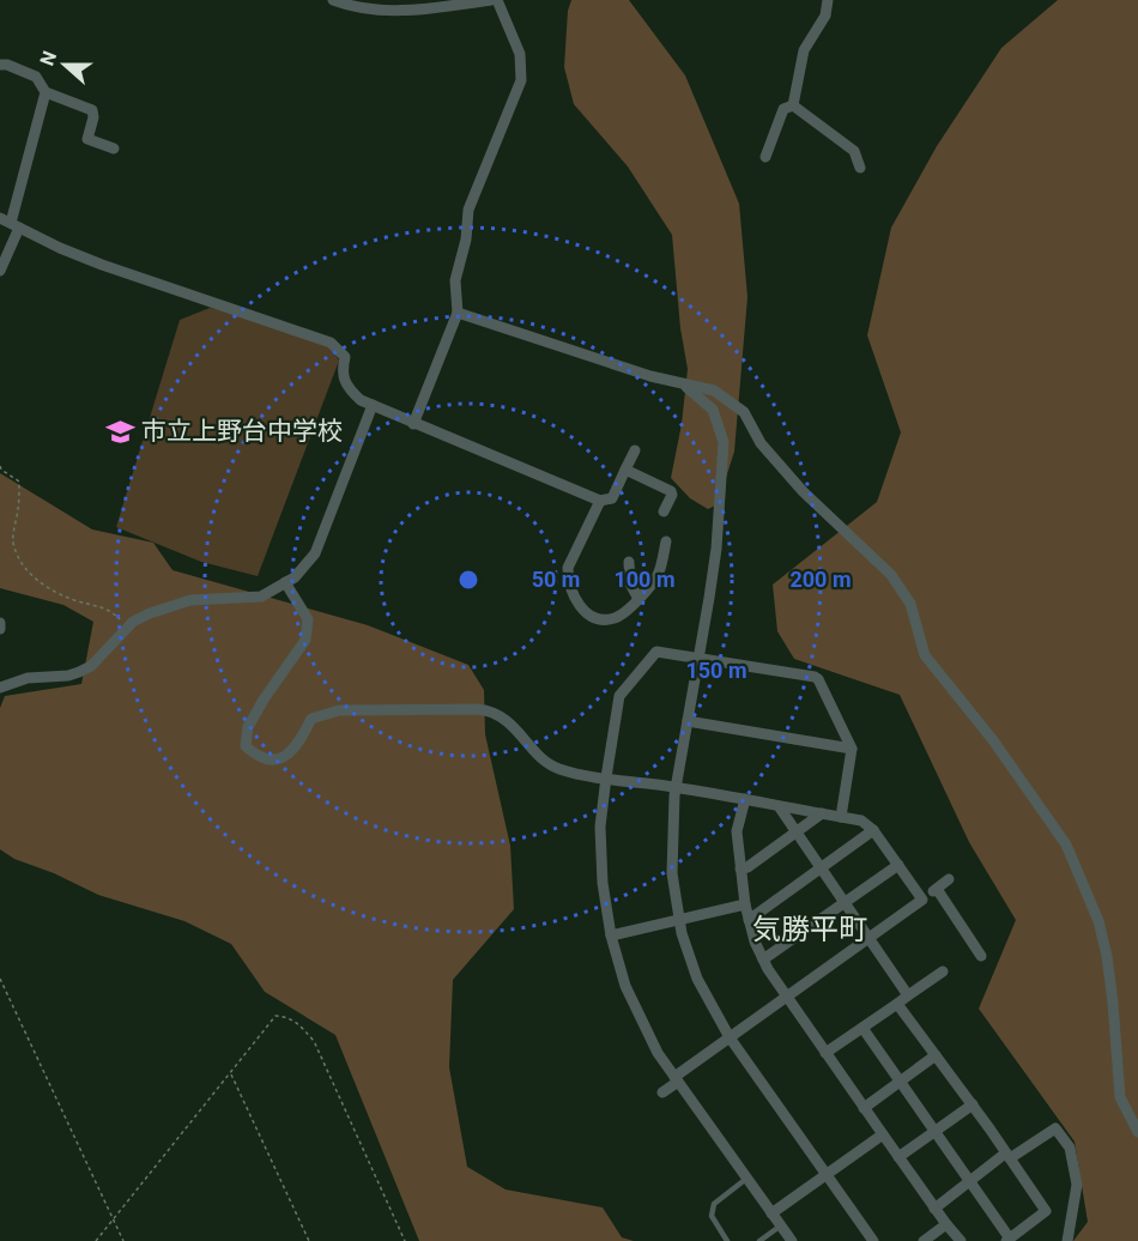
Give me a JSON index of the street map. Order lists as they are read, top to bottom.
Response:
{
  "districts": ["気勝平町"],
  "places": {
    "school or university": ["市立上野台中学校"]
  },
  "north": "left",
  "rings": [
    "50 m",
    "100 m",
    "200 m",
    "150 m"
  ]
}
